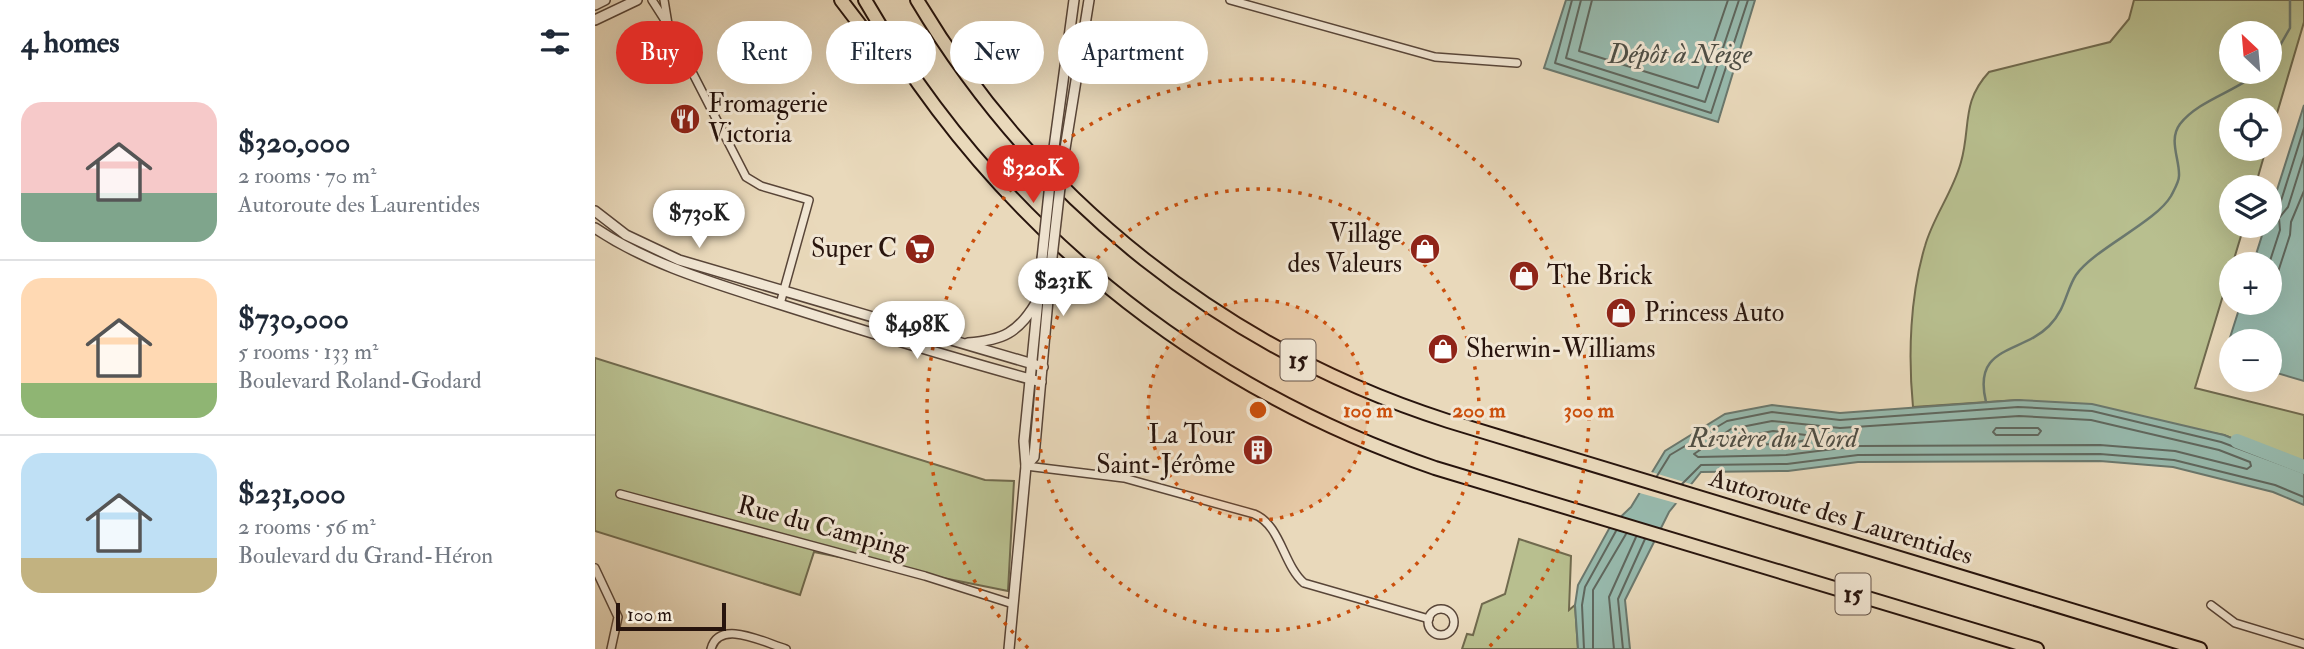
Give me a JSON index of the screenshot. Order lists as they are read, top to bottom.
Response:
{
  "streets": {
    "highway": ["15", "Autoroute des Laurentides"],
    "street": ["Rue du Camping"]
  },
  "water": ["Dépôt à Neige", "Rivière du Nord"],
  "places": {
    "restaurant": ["Fromagerie Victoria"],
    "supermarket": ["Super C"],
    "shop": [
      "Village des Valeurs",
      "The Brick",
      "Princess Auto",
      "Sherwin-Williams"
    ],
    "building": ["La Tour Saint-Jérôme"]
  },
  "scale_bar": "100 m",
  "north": "top left",
  "page": {
    "heading": "4 homes",
    "map_buttons": ["+", "−"],
    "chip": [
      "Buy",
      "Rent",
      "Filters",
      "New",
      "Apartment"
    ],
    "list": [
      {
        "name": "$320,000",
        "note": "2 rooms · 70 m² · Autoroute des Laurentides"
      },
      {
        "name": "$730,000",
        "note": "5 rooms · 133 m² · Boulevard Roland-Godard"
      },
      {
        "name": "$231,000",
        "note": "2 rooms · 56 m² · Boulevard du Grand-Héron"
      }
    ],
    "price": [
      "$320K",
      "$730K",
      "$231K",
      "$498K"
    ],
    "scale": "100 m"
  },
  "rings": ["100 m", "200 m", "300 m"]
}
